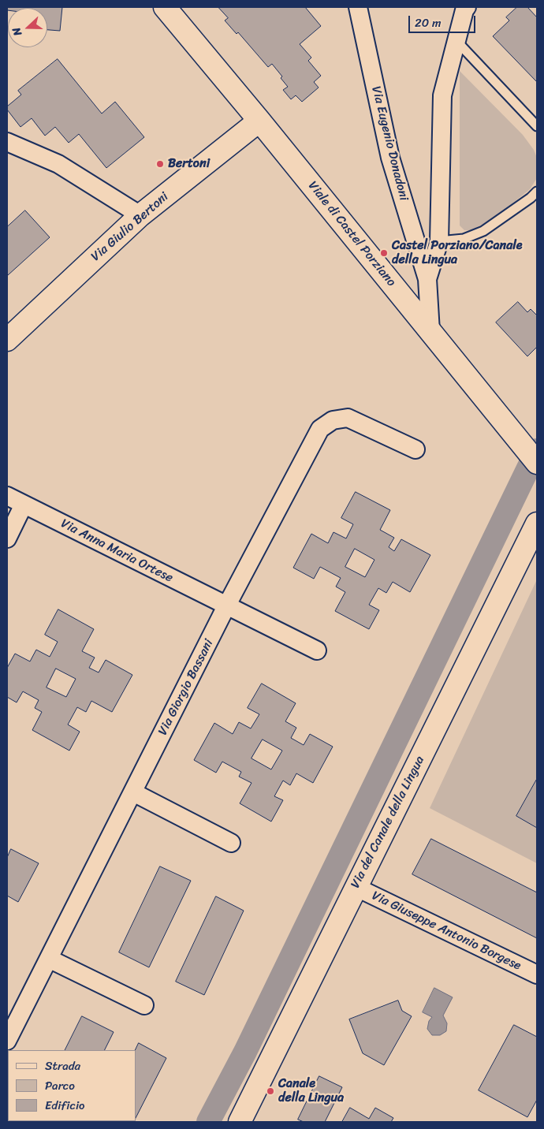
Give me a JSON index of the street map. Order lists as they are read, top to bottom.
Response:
{
  "streets": {
    "street": [
      "Via Eugenio Donadoni",
      "Via Giulio Bertoni",
      "Viale di Castel Porziano",
      "Via Anna Maria Ortese",
      "Via Giorgio Bassani",
      "Via del Canale della Lingua",
      "Via Giuseppe Antonio Borgese"
    ]
  },
  "crossings": [
    ["Via Giulio Bertoni", "Viale di Castel Porziano"],
    ["Via Anna Maria Ortese", "Via Giorgio Bassani"],
    ["Via del Canale della Lingua", "Via Giuseppe Antonio Borgese"]
  ],
  "places": ["Bertoni", "Castel Porziano/Canale della Lingua", "Canale della Lingua"],
  "legend": ["Strada", "Parco", "Edificio"],
  "scale_bar": "20 m",
  "north": "left"
}
